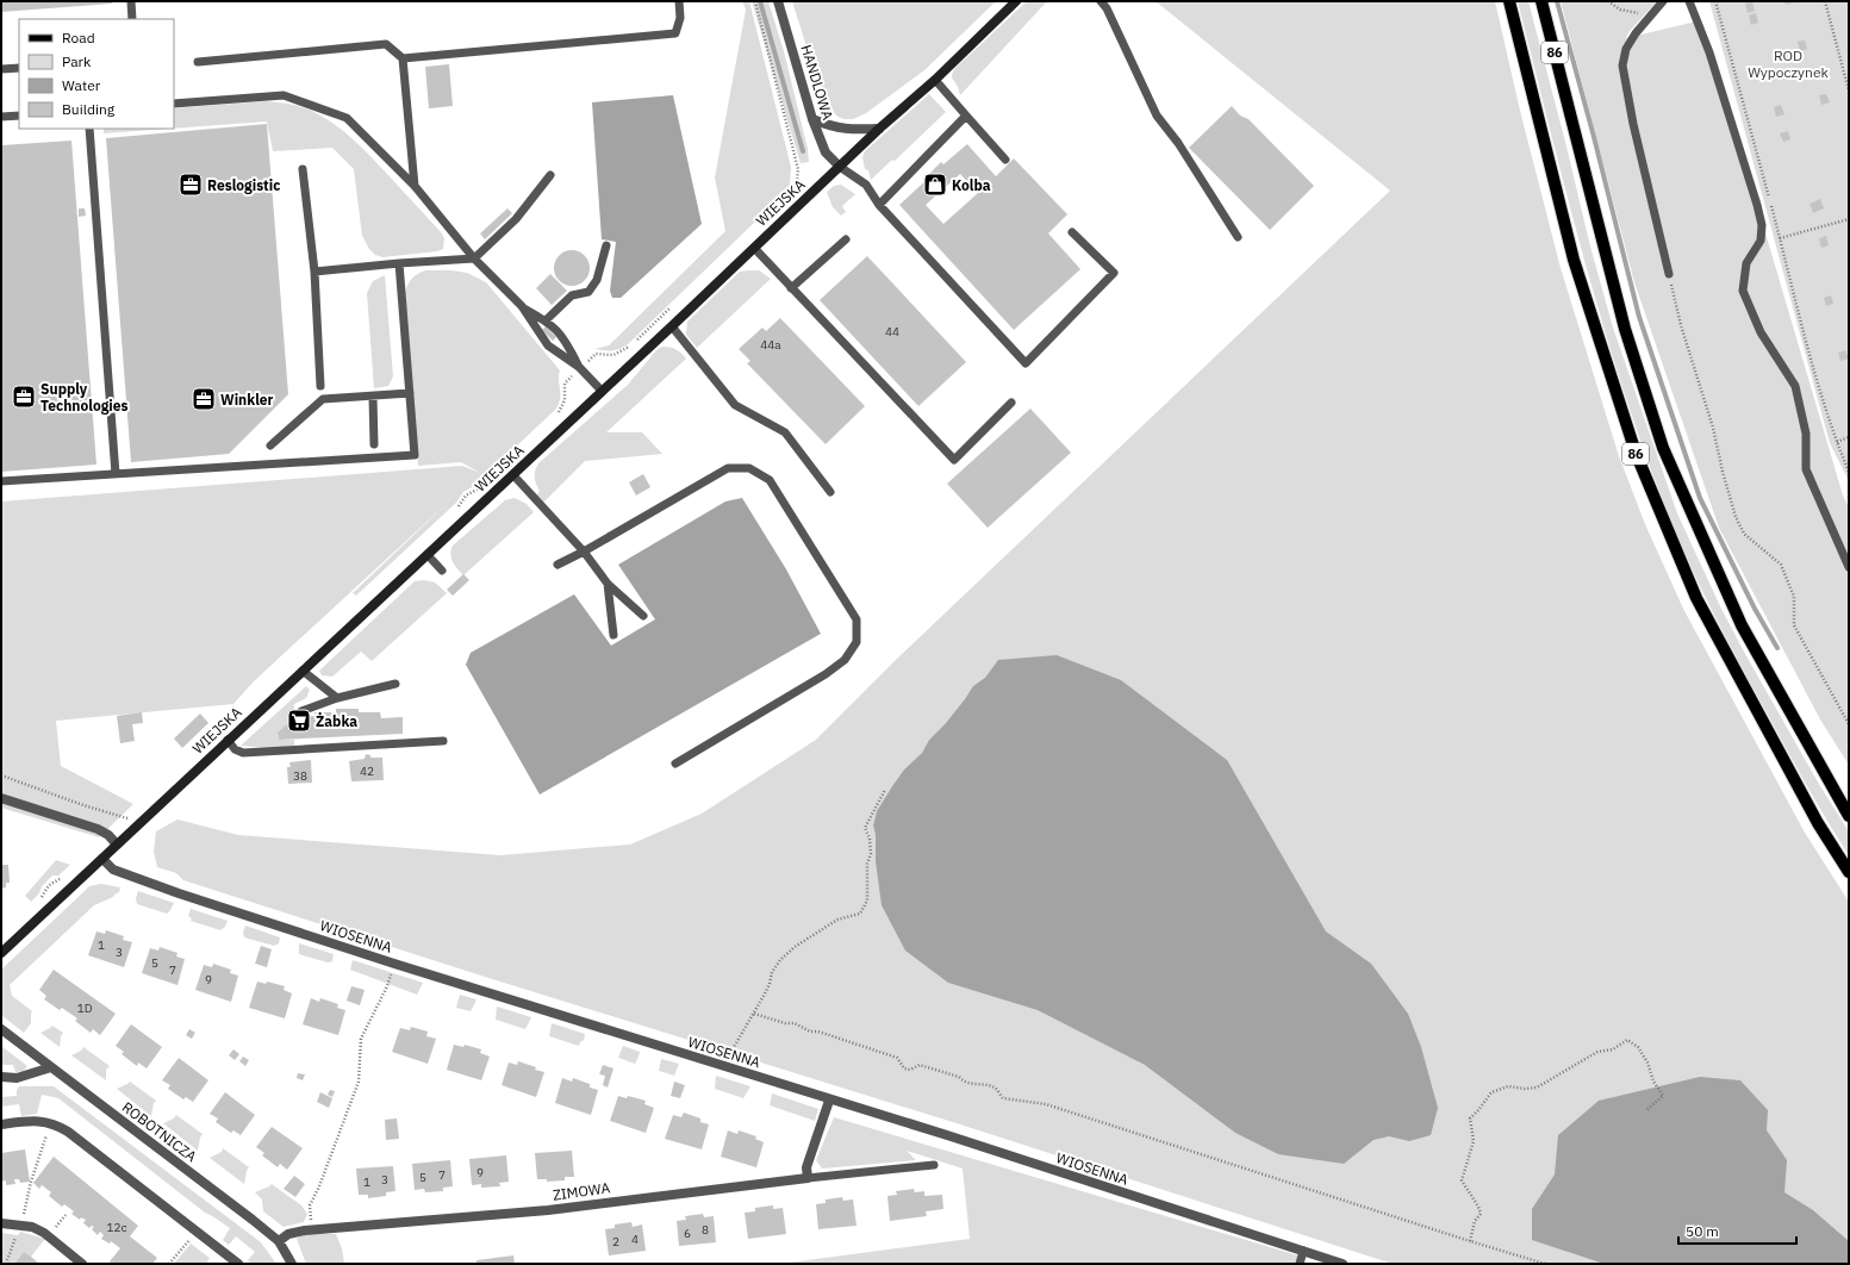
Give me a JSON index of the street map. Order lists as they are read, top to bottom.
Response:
{
  "streets": {
    "main road": ["86"],
    "street": [
      "HANDLOWA",
      "WIEJSKA",
      "WIOSENNA",
      "ROBOTNICZA",
      "ZIMOWA"
    ]
  },
  "crossings": [
    ["HANDLOWA", "WIEJSKA"],
    ["WIEJSKA", "WIOSENNA"],
    ["ROBOTNICZA", "ZIMOWA"]
  ],
  "parks": ["ROD Wypoczynek"],
  "places": {
    "office": ["Reslogistic", "Supply Technologies", "Winkler"],
    "shop": ["Kolba"],
    "supermarket": ["Żabka"]
  },
  "house_numbers": [
    "44",
    "44a",
    "42",
    "38",
    "1",
    "3",
    "5",
    "7",
    "9",
    "1D",
    "9",
    "7",
    "5",
    "3",
    "1",
    "12c",
    "8",
    "6",
    "4",
    "2"
  ],
  "legend": [
    "Road",
    "Park",
    "Water",
    "Building"
  ],
  "scale_bar": "50 m"
}
